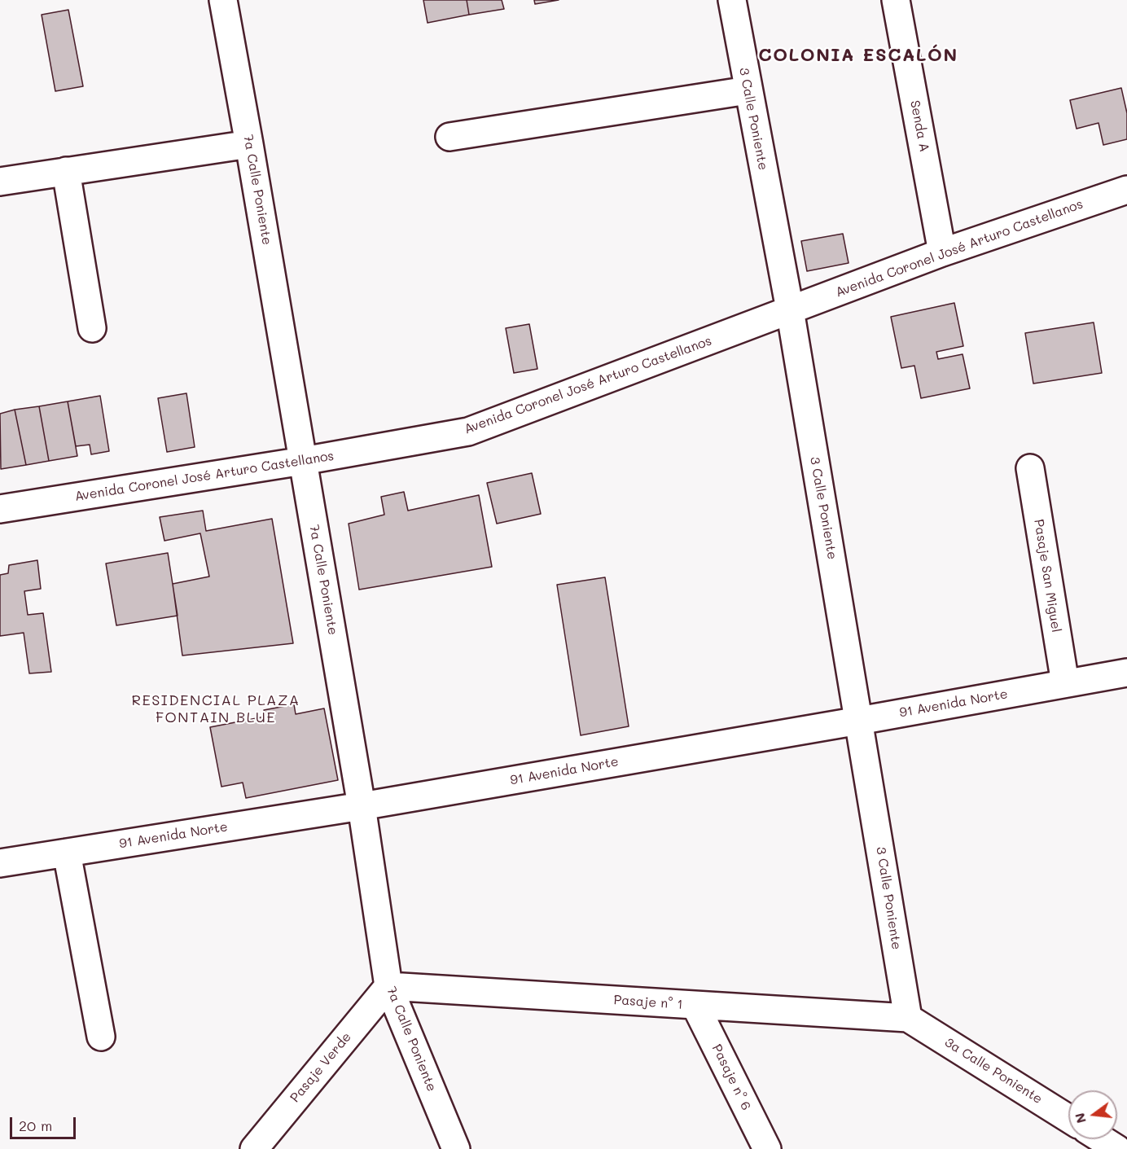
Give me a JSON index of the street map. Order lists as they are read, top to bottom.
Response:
{
  "streets": {
    "street": [
      "3 Calle Poniente",
      "Senda A",
      "7a Calle Poniente",
      "Avenida Coronel José Arturo Castellanos",
      "Pasaje San Miguel",
      "91 Avenida Norte",
      "Pasaje n° 1",
      "Pasaje Verde",
      "3a Calle Poniente",
      "Pasaje n° 6"
    ]
  },
  "crossings": [
    ["3 Calle Poniente", "Avenida Coronel José Arturo Castellanos"],
    ["3 Calle Poniente", "91 Avenida Norte"],
    ["3 Calle Poniente", "Pasaje n° 1"],
    ["3 Calle Poniente", "3a Calle Poniente"],
    ["Senda A", "Avenida Coronel José Arturo Castellanos"],
    ["7a Calle Poniente", "Avenida Coronel José Arturo Castellanos"],
    ["7a Calle Poniente", "91 Avenida Norte"],
    ["7a Calle Poniente", "Pasaje n° 1"],
    ["7a Calle Poniente", "Pasaje Verde"],
    ["Pasaje San Miguel", "91 Avenida Norte"],
    ["Pasaje n° 1", "Pasaje Verde"],
    ["Pasaje n° 1", "3a Calle Poniente"],
    ["Pasaje n° 1", "Pasaje n° 6"]
  ],
  "districts": ["COLONIA ESCALÓN", "RESIDENCIAL PLAZA FONTAIN BLUE"],
  "scale_bar": "20 m",
  "north": "left"
}
